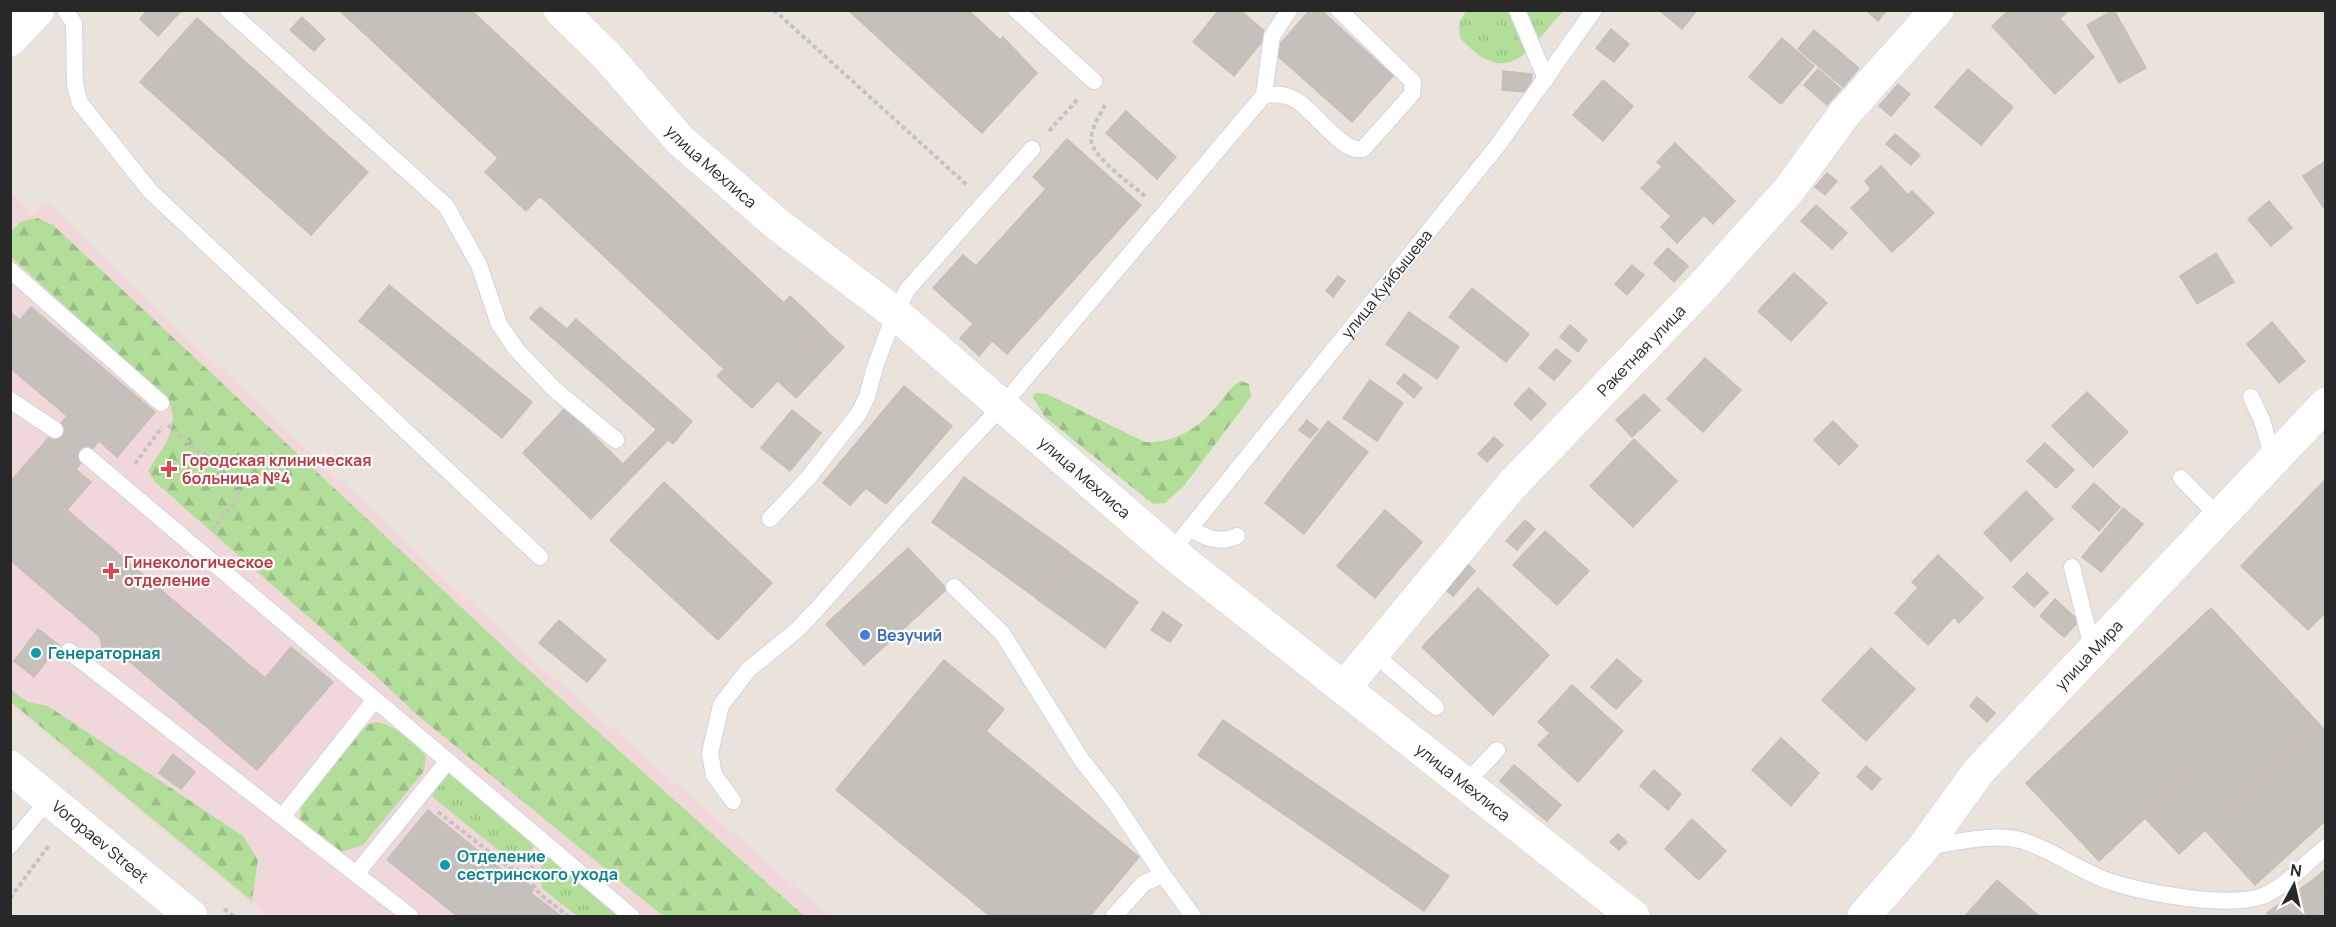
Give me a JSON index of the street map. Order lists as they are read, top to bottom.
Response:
{
  "streets": {
    "street": [
      "улица Мехлиса",
      "Ракетная улица",
      "улица Мира",
      "Voropaev Street"
    ],
    "lane": ["улица Куйбышева"]
  },
  "crossings": [
    ["улица Мехлиса", "улица Куйбышева"],
    ["улица Мехлиса", "Ракетная улица"]
  ],
  "places": {
    "health": ["Городская клиническая больница №4", "Гинекологическое отделение"],
    "other": ["Везучий", "Генераторная", "Отделение сестринского ухода"]
  },
  "north": "top"
}
